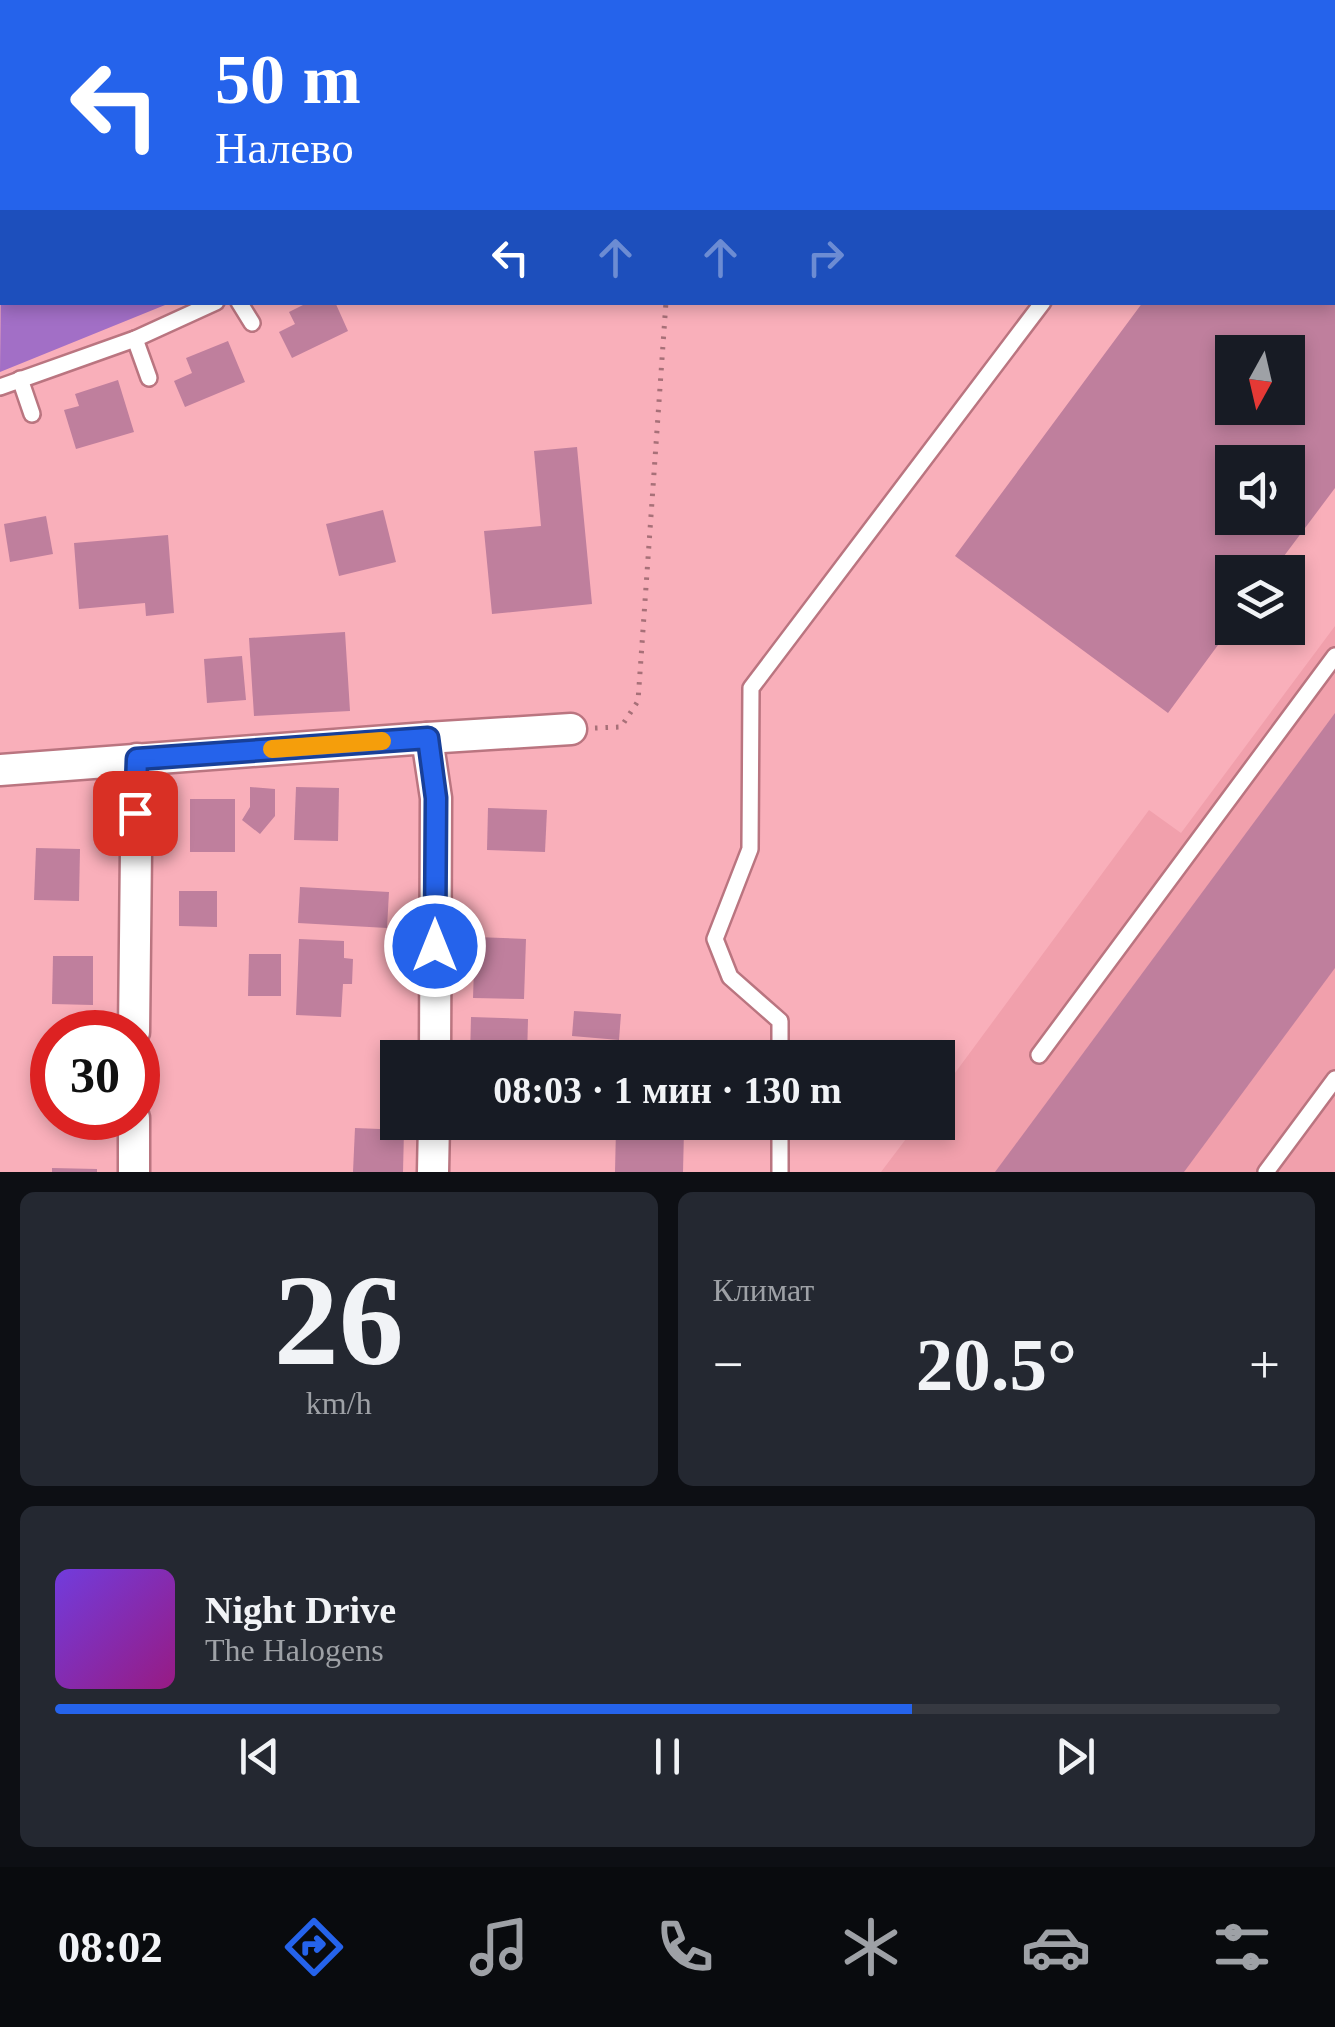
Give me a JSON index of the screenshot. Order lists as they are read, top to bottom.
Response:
{
  "north": "bottom",
  "page": {
    "turn": ["50 m", "Налево"],
    "limit": "30",
    "trip": "08:03 · 1 мин · 130 m",
    "tile": [
      ["26", "km/h"],
      "Климат"
    ],
    "heat": ["−", "20.5°", "+"],
    "song": ["Night Drive", "The Halogens"],
    "tabs": "08:02"
  }
}
